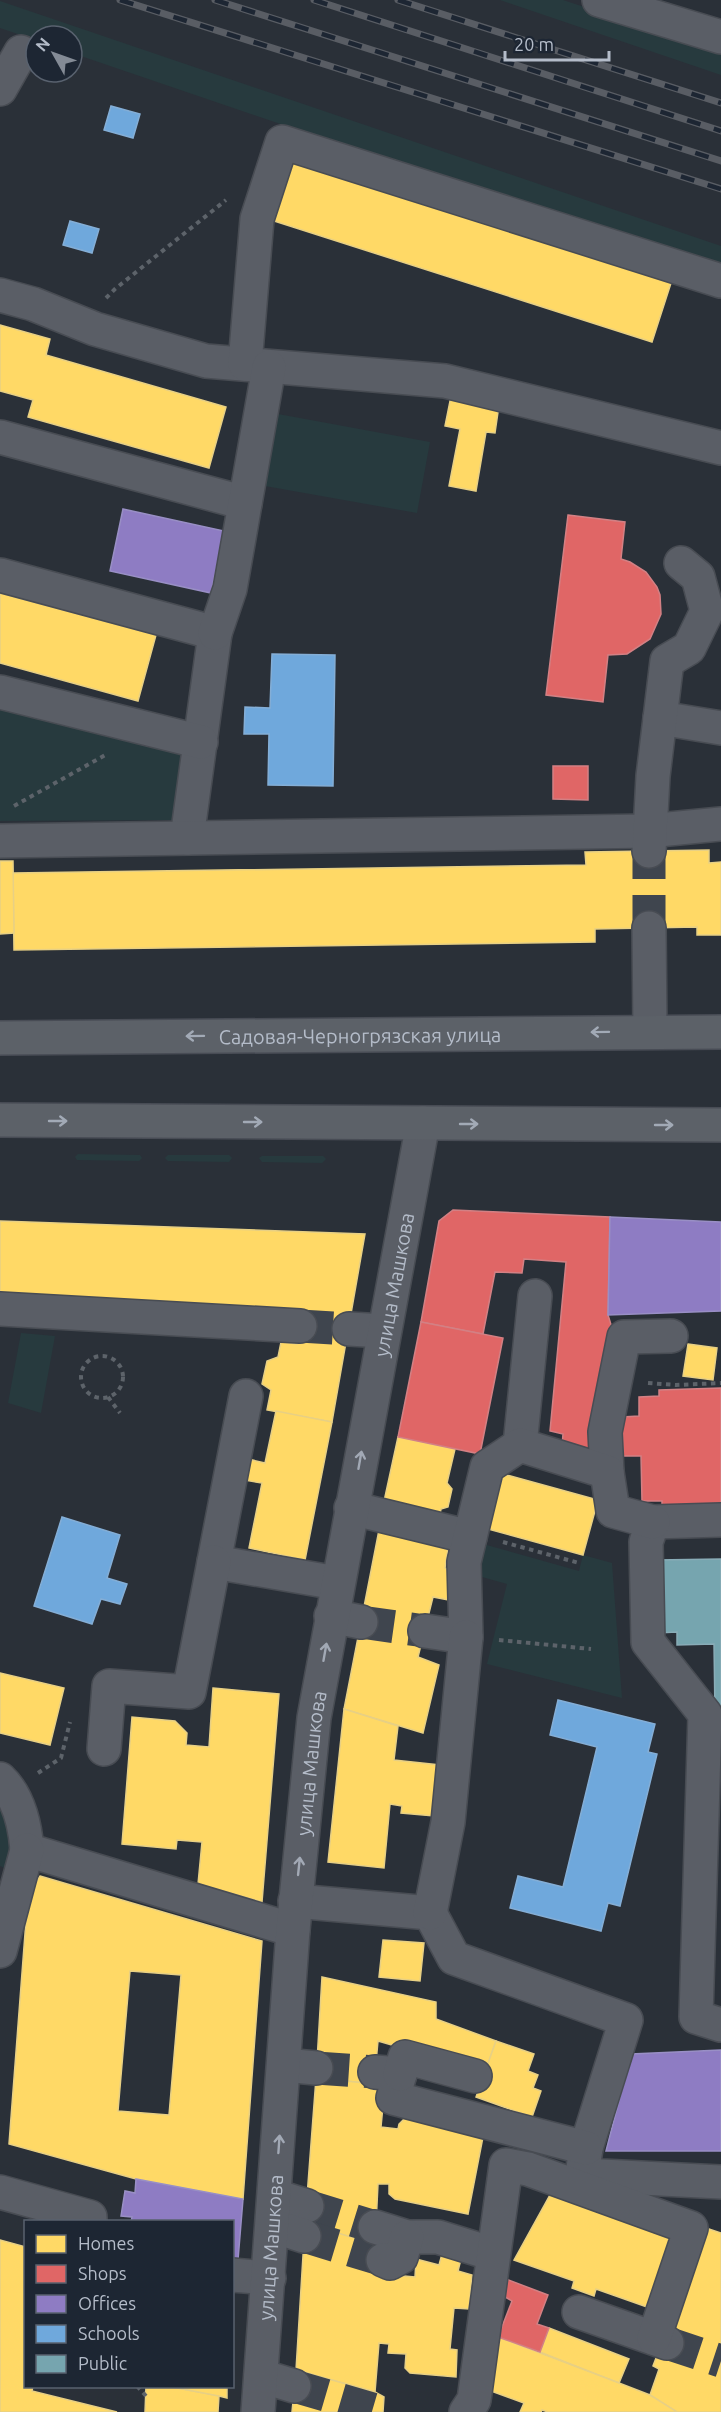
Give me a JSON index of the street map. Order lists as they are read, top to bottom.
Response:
{
  "streets": {
    "main road": ["Садовая-Черногрязская улица"],
    "street": ["улица Машкова"]
  },
  "legend": [
    "Homes",
    "Shops",
    "Offices",
    "Schools",
    "Public"
  ],
  "scale_bar": "20 m",
  "north": "top left"
}
